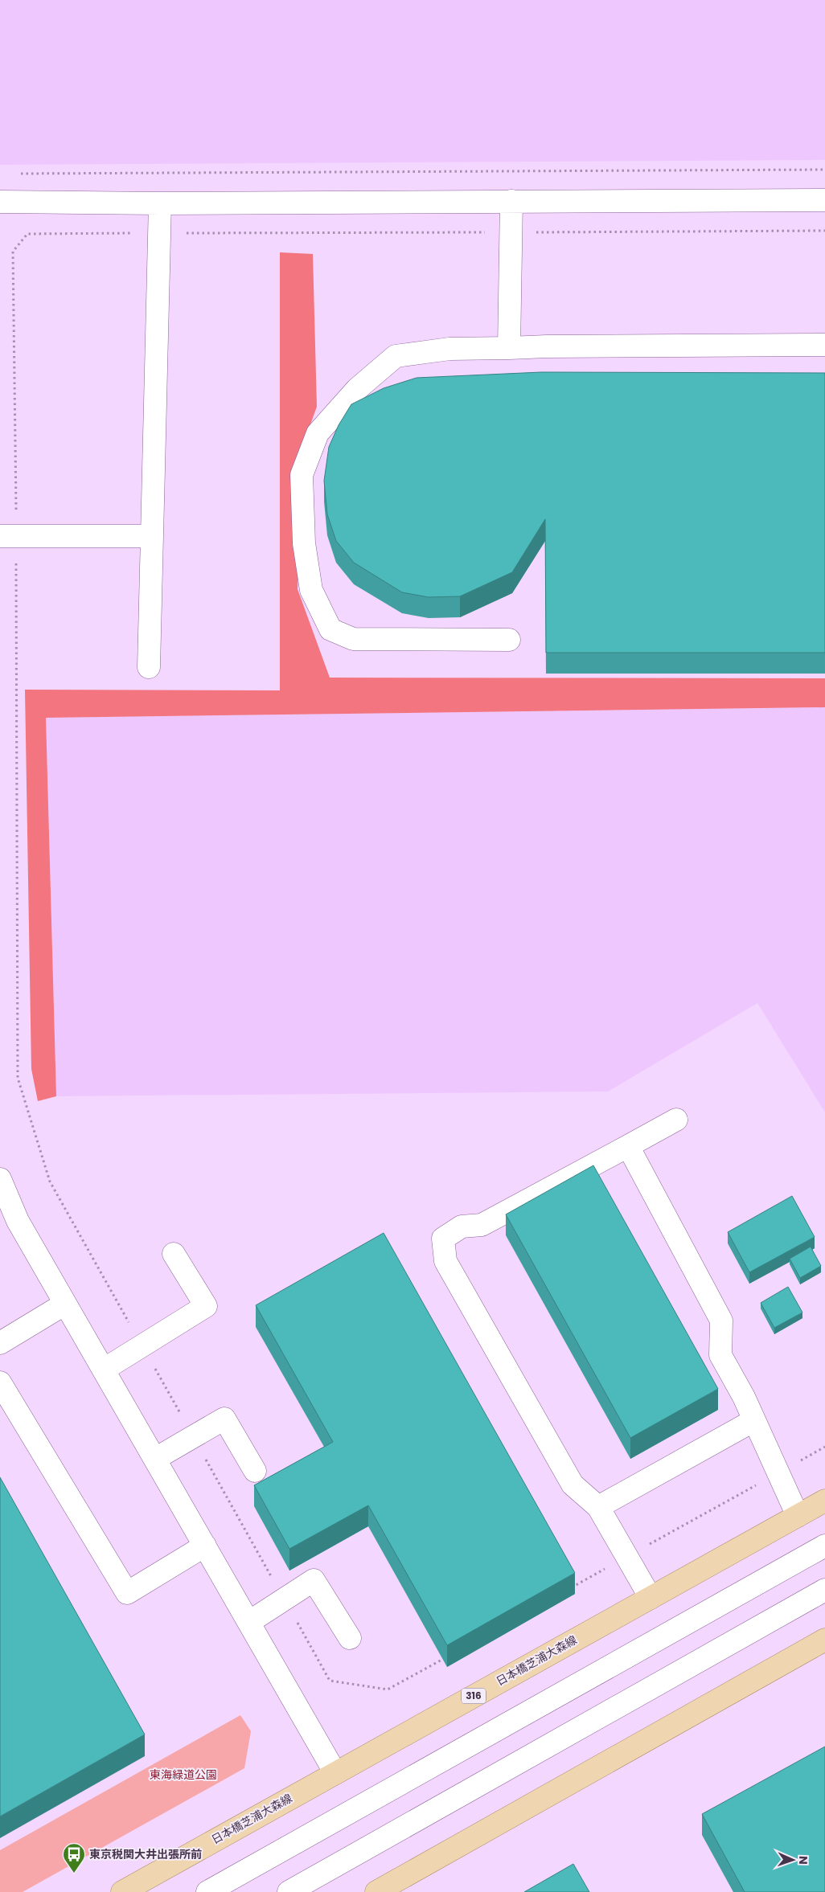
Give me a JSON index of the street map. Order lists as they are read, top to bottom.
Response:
{
  "streets": {
    "main road": ["日本橋芝浦大森線", "316"]
  },
  "parks": ["東海緑道公園"],
  "places": {
    "bus stop": ["東京税関大井出張所前"]
  },
  "north": "right"
}
